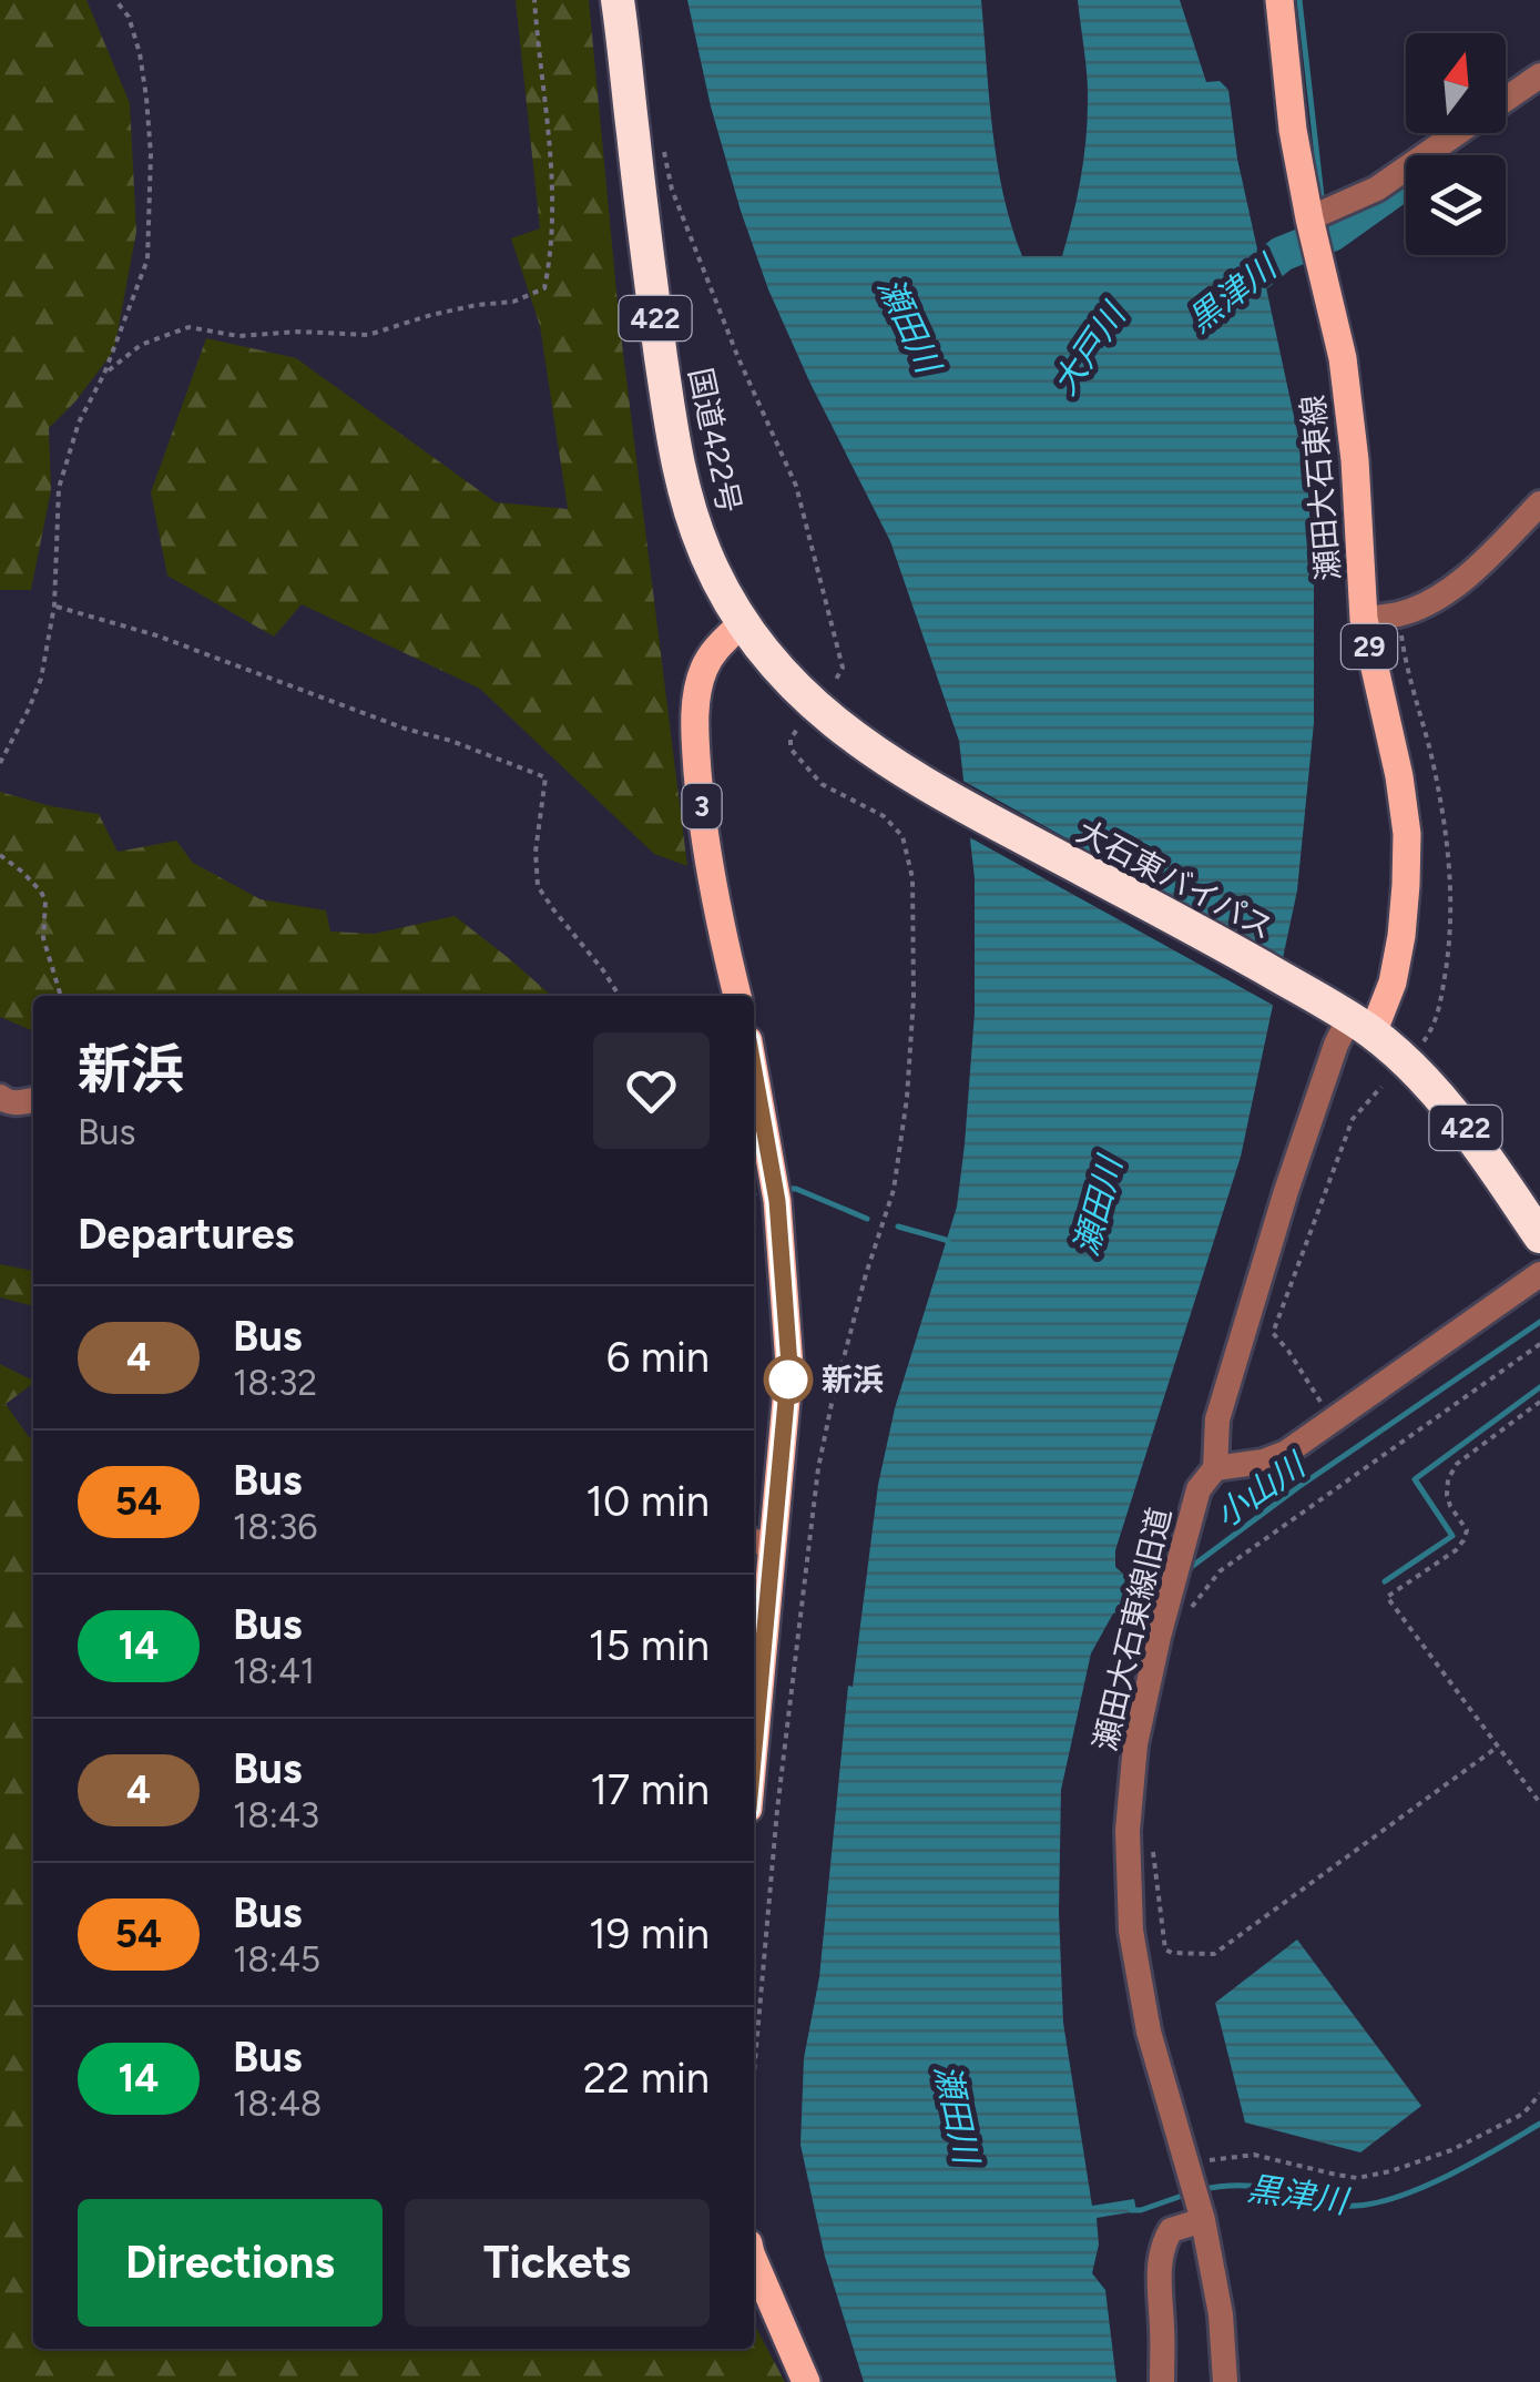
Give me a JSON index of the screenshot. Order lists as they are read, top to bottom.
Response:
{
  "streets": {
    "highway": ["422", "国道422号", "大石東バイパス"],
    "main road": ["瀬田大石東線", "29", "3"],
    "street": ["瀬田大石東線旧道"]
  },
  "crossings": [
    ["国道422号", "3"],
    ["国道422号", "大石東バイパス"],
    ["瀬田大石東線", "大石東バイパス"],
    ["3", "大石東バイパス"]
  ],
  "water": [
    "黒津川",
    "瀬田川",
    "大戸川",
    "小山川"
  ],
  "places": ["新浜"],
  "lines": ["bus line 4"],
  "north": "top",
  "page": {
    "heading": [
      ["新浜", "Bus"],
      "Departures"
    ],
    "list": [
      {
        "mark": "4",
        "name": "Bus",
        "note": "18:32",
        "value": "6 min"
      },
      {
        "mark": "54",
        "name": "Bus",
        "note": "18:36",
        "value": "10 min"
      },
      {
        "mark": "14",
        "name": "Bus",
        "note": "18:41",
        "value": "15 min"
      },
      {
        "mark": "4",
        "name": "Bus",
        "note": "18:43",
        "value": "17 min"
      },
      {
        "mark": "54",
        "name": "Bus",
        "note": "18:45",
        "value": "19 min"
      },
      {
        "mark": "14",
        "name": "Bus",
        "note": "18:48",
        "value": "22 min"
      }
    ],
    "buttons": ["Directions", "Tickets"]
  }
}
